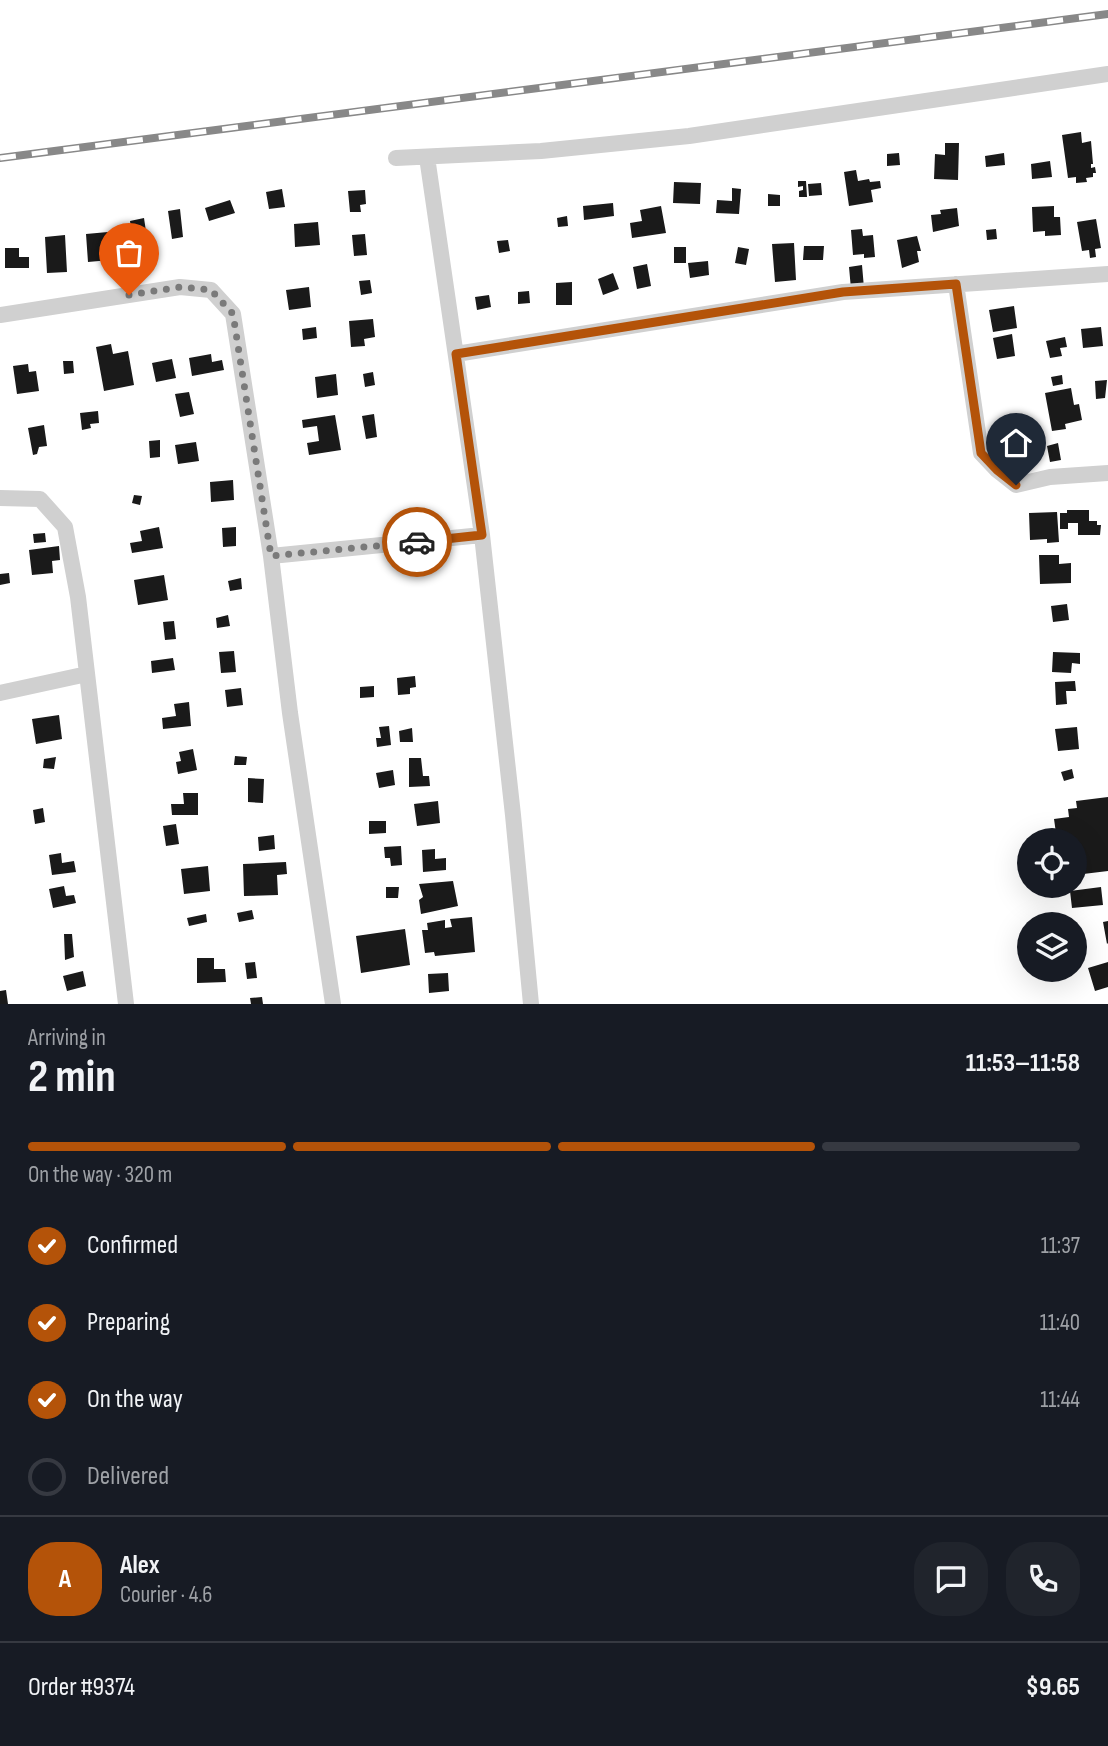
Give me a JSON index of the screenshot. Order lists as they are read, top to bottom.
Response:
{
  "page": {
    "heading": ["2 min", "Arriving in", "11:53–11:58"],
    "panel": [
      "Alex",
      "Courier · 4.6",
      "Order #9374",
      "$9.65"
    ],
    "bar": "On the way · 320 m",
    "list": [
      ["Confirmed", "11:37"],
      ["Preparing", "11:40"],
      ["On the way", "11:44"],
      "Delivered"
    ],
    "round": "A"
  }
}
